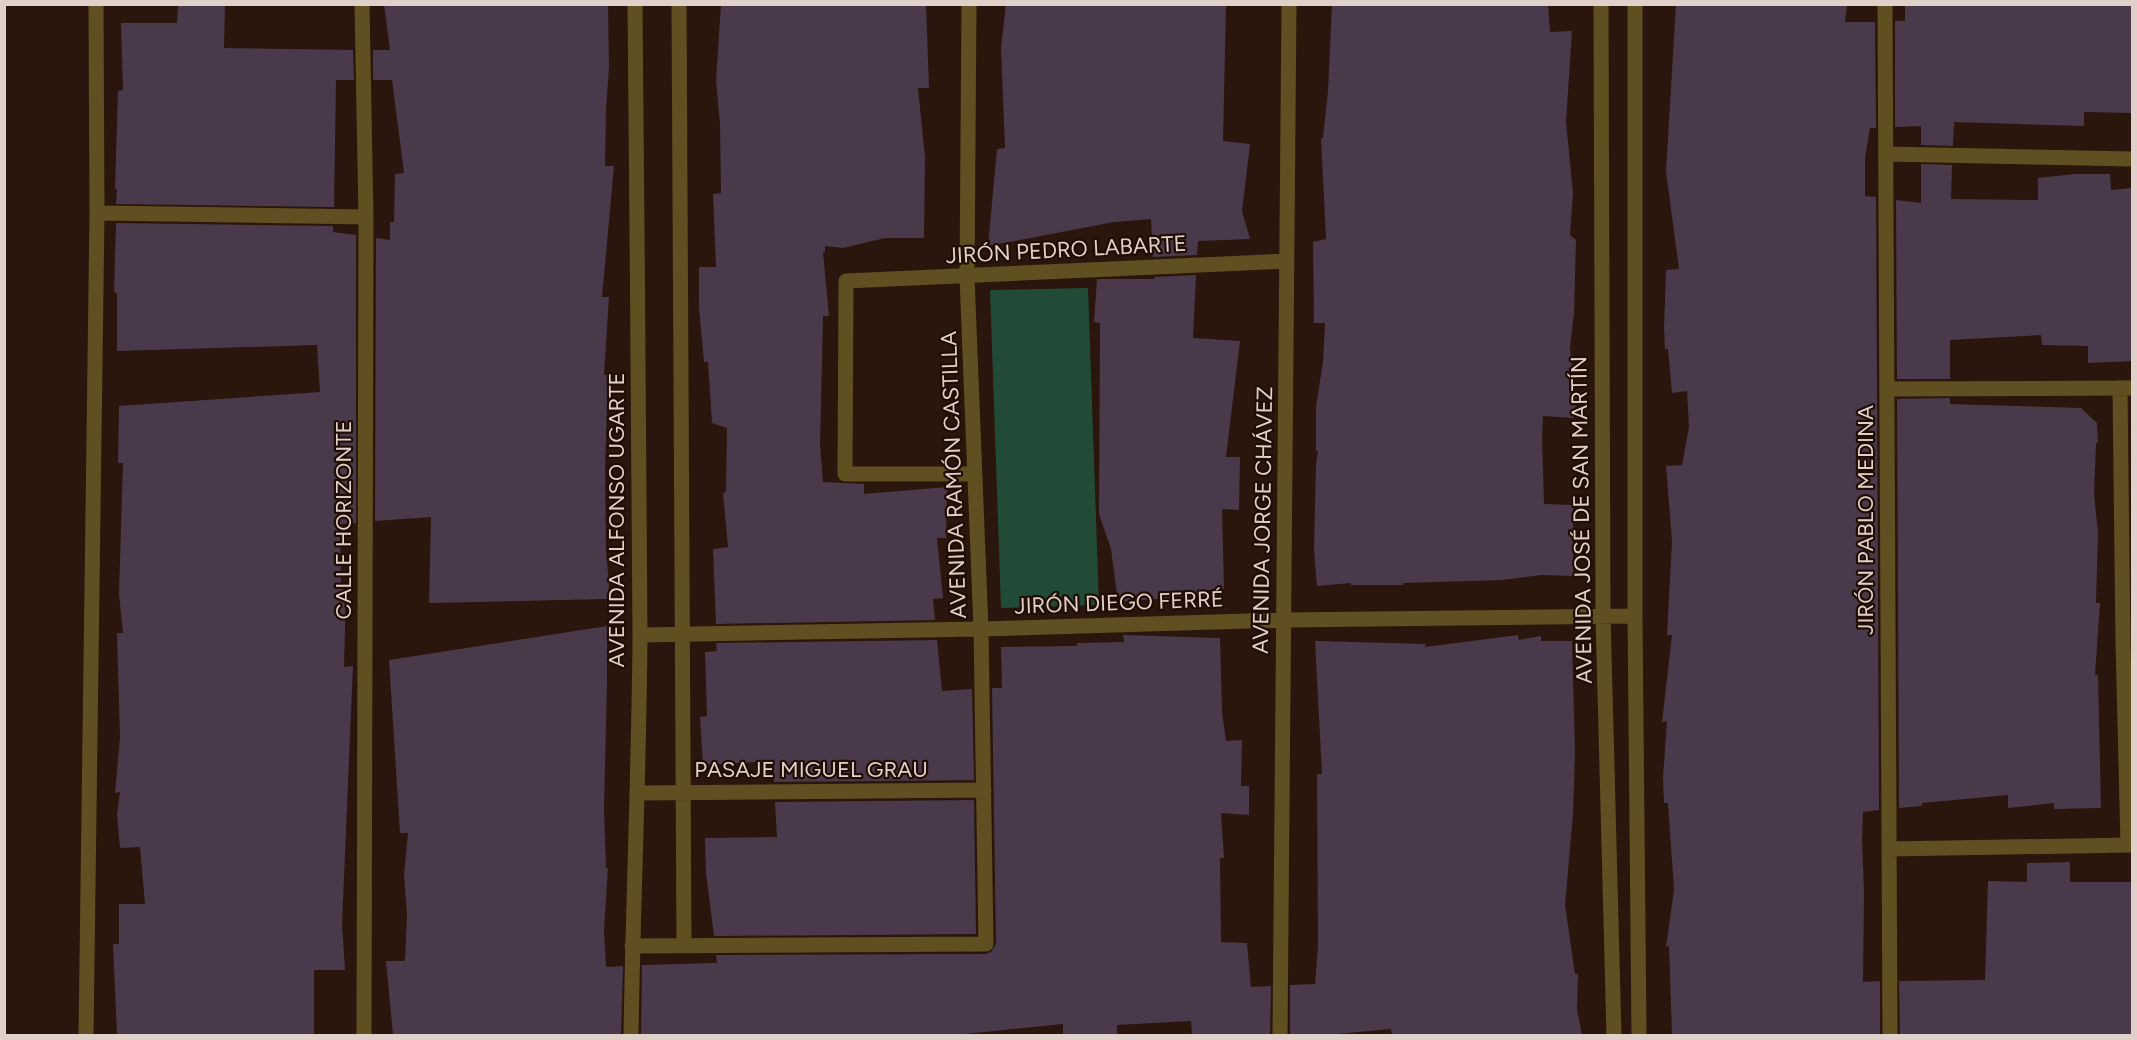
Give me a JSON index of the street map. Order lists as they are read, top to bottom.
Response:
{
  "streets": {
    "street": [
      "JIRÓN PEDRO LABARTE",
      "AVENIDA RAMÓN CASTILLA",
      "CALLE HORIZONTE",
      "AVENIDA ALFONSO UGARTE",
      "AVENIDA JORGE CHÁVEZ",
      "AVENIDA JOSÉ DE SAN MARTÍN",
      "JIRÓN PABLO MEDINA",
      "JIRÓN DIEGO FERRÉ",
      "PASAJE MIGUEL GRAU"
    ]
  },
  "crossings": [
    ["JIRÓN PEDRO LABARTE", "AVENIDA RAMÓN CASTILLA"],
    ["JIRÓN PEDRO LABARTE", "AVENIDA JORGE CHÁVEZ"],
    ["AVENIDA RAMÓN CASTILLA", "JIRÓN DIEGO FERRÉ"],
    ["AVENIDA RAMÓN CASTILLA", "PASAJE MIGUEL GRAU"],
    ["AVENIDA ALFONSO UGARTE", "JIRÓN DIEGO FERRÉ"],
    ["AVENIDA ALFONSO UGARTE", "PASAJE MIGUEL GRAU"],
    ["AVENIDA JORGE CHÁVEZ", "JIRÓN DIEGO FERRÉ"],
    ["AVENIDA JOSÉ DE SAN MARTÍN", "JIRÓN DIEGO FERRÉ"]
  ]
}
